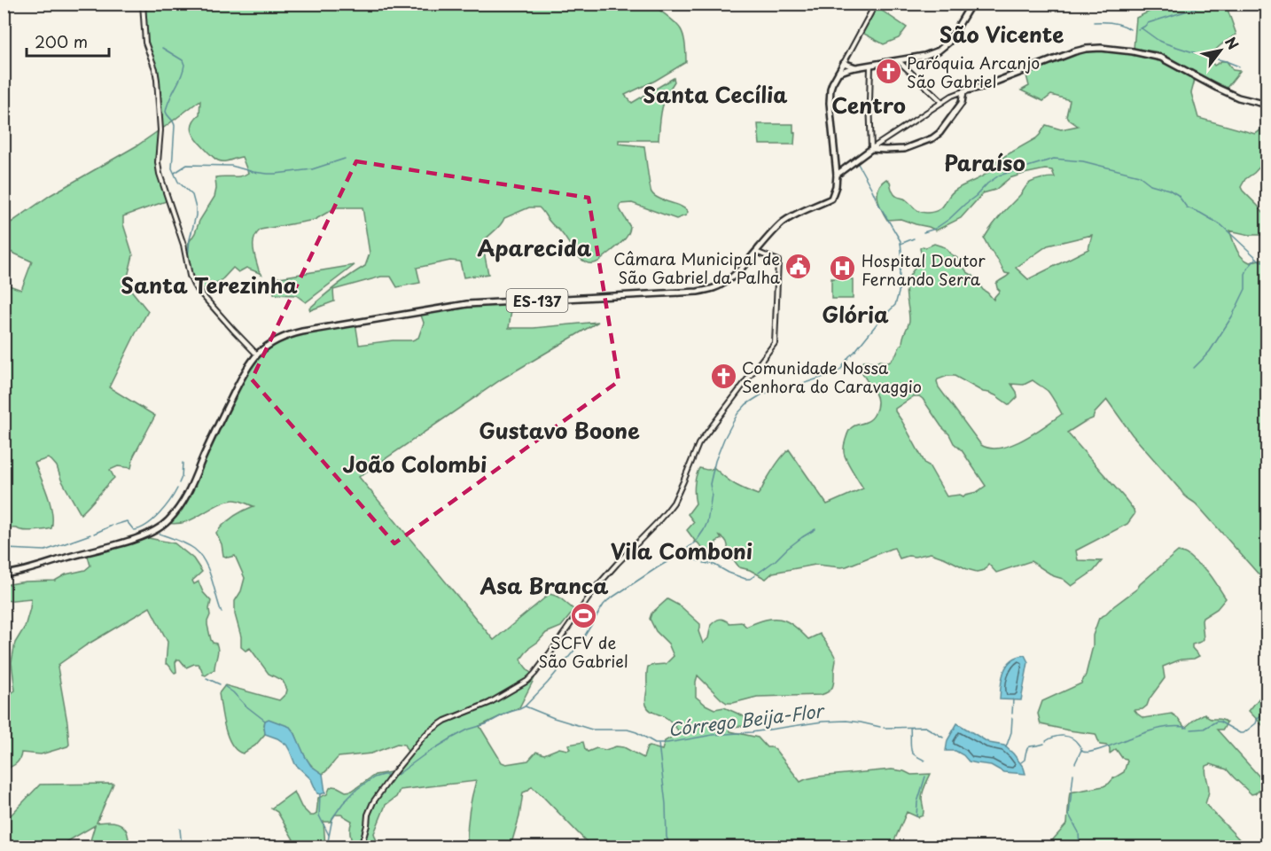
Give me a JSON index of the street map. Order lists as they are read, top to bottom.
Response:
{
  "streets": {
    "main road": ["ES-137"]
  },
  "districts": [
    "São Vicente",
    "Santa Cecília",
    "Centro",
    "Paraíso",
    "Aparecida",
    "Santa Terezinha",
    "Glória",
    "Gustavo Boone",
    "João Colombi",
    "Vila Comboni",
    "Asa Branca"
  ],
  "water": ["Córrego Beija-Flor"],
  "places": {
    "church": ["Paróquia Arcanjo São Gabriel", "Comunidade Nossa Senhora do Caravaggio"],
    "public building": ["Câmara Municipal de São Gabriel da Palha"],
    "hospital": ["Hospital Doutor Fernando Serra"],
    "sports": ["SCFV de São Gabriel"]
  },
  "scale_bar": "200 m",
  "north": "top right"
}
